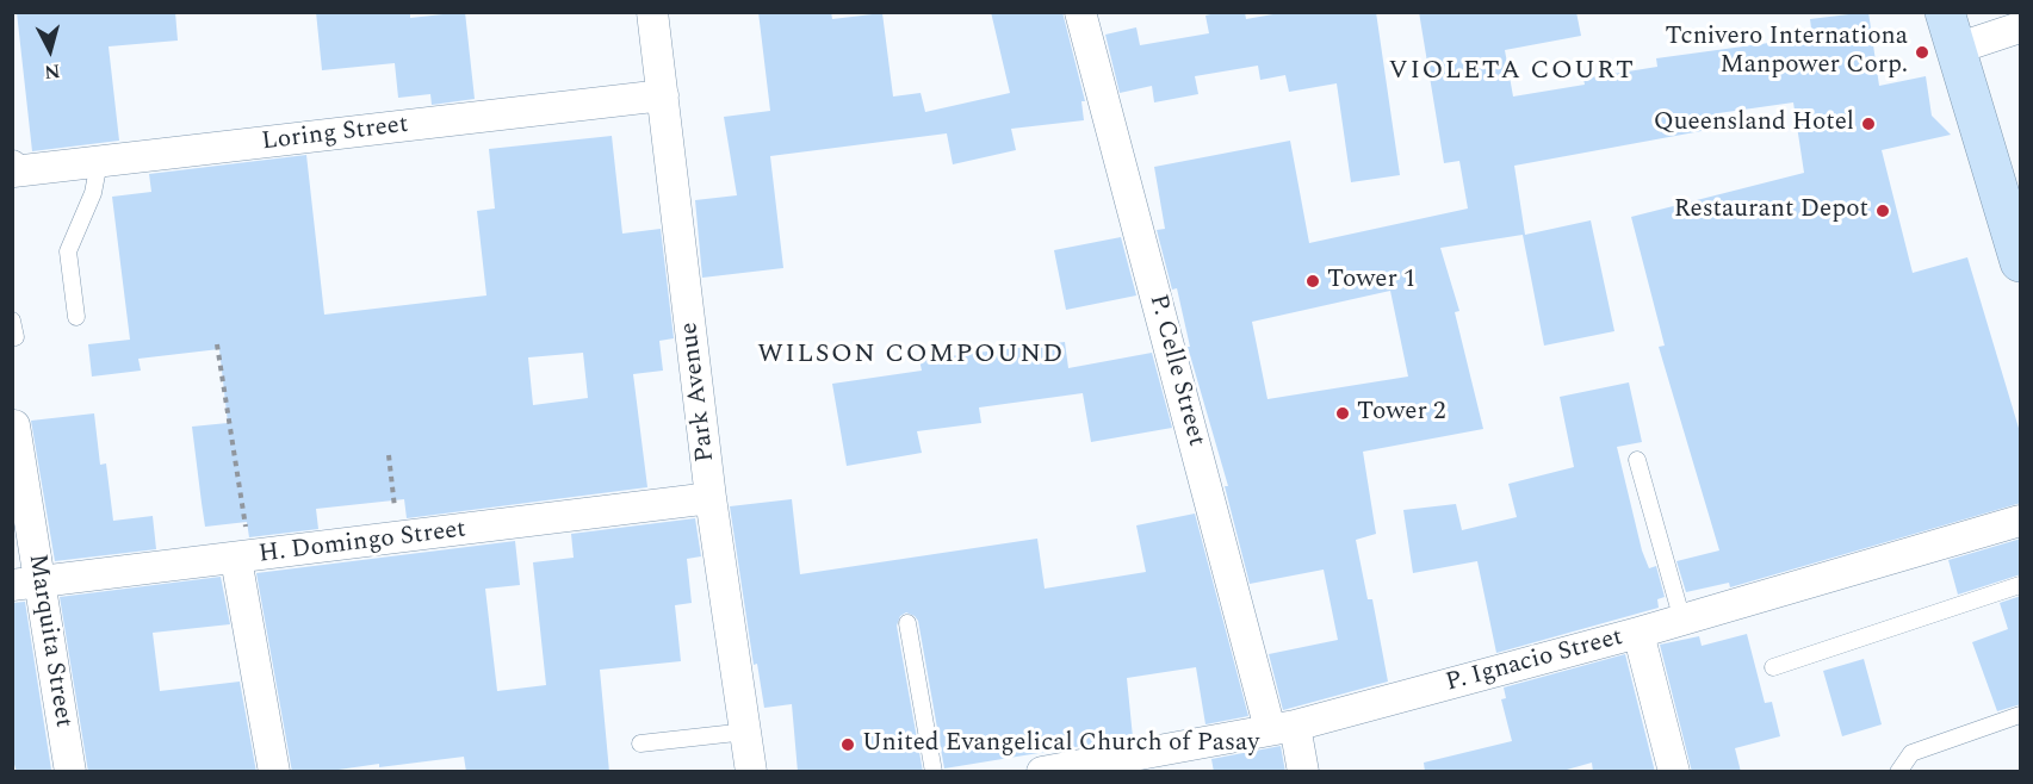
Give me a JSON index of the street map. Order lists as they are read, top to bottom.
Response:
{
  "streets": {
    "street": [
      "Loring Street",
      "P. Celle Street",
      "Park Avenue",
      "H. Domingo Street",
      "Marquita Street",
      "P. Ignacio Street"
    ]
  },
  "crossings": [
    ["Loring Street", "Park Avenue"],
    ["P. Celle Street", "P. Ignacio Street"],
    ["Park Avenue", "H. Domingo Street"],
    ["H. Domingo Street", "Marquita Street"]
  ],
  "districts": ["VIOLETA COURT", "WILSON COMPOUND"],
  "places": [
    "Tcnivero Internationa Manpower Corp.",
    "Queensland Hotel",
    "Restaurant Depot",
    "Tower 1",
    "Tower 2",
    "United Evangelical Church of Pasay"
  ],
  "north": "bottom"
}
